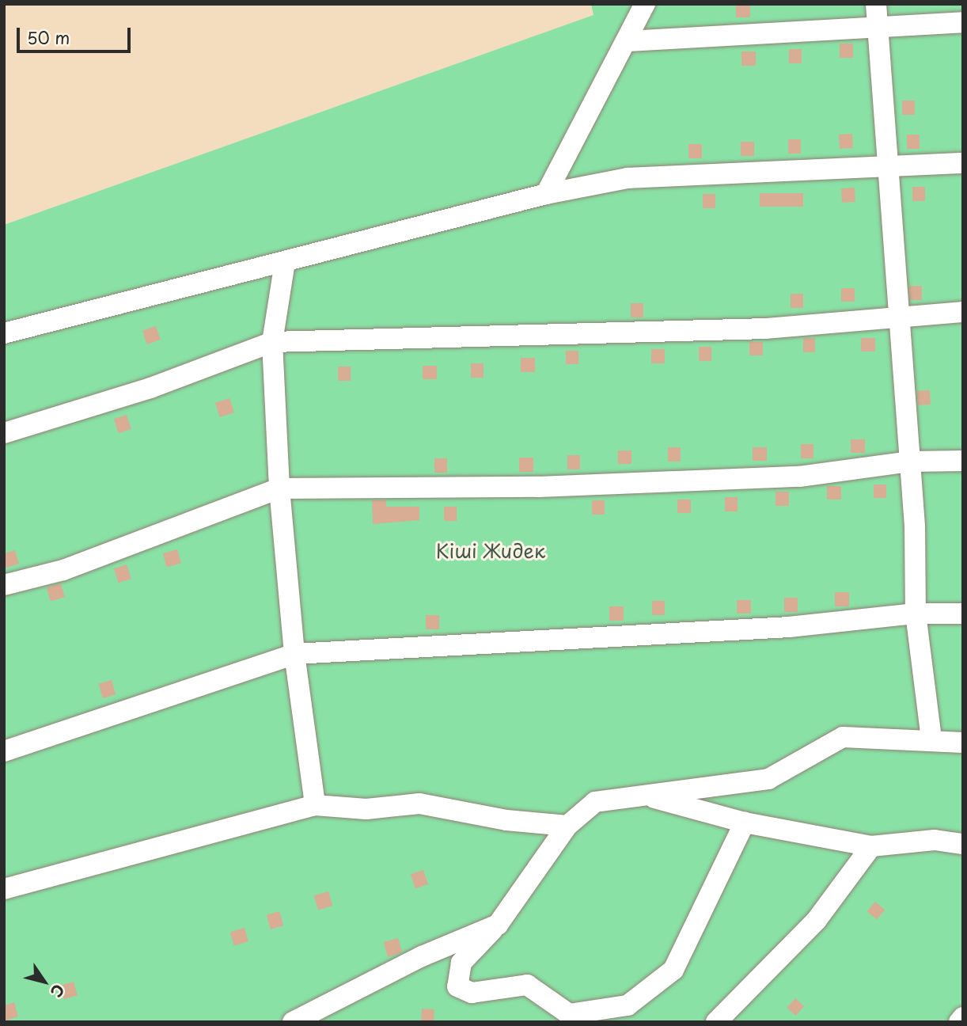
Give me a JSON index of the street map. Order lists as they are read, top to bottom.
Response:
{
  "parks": ["Кіші Жидек"],
  "scale_bar": "50 m",
  "north": "bottom right"
}
